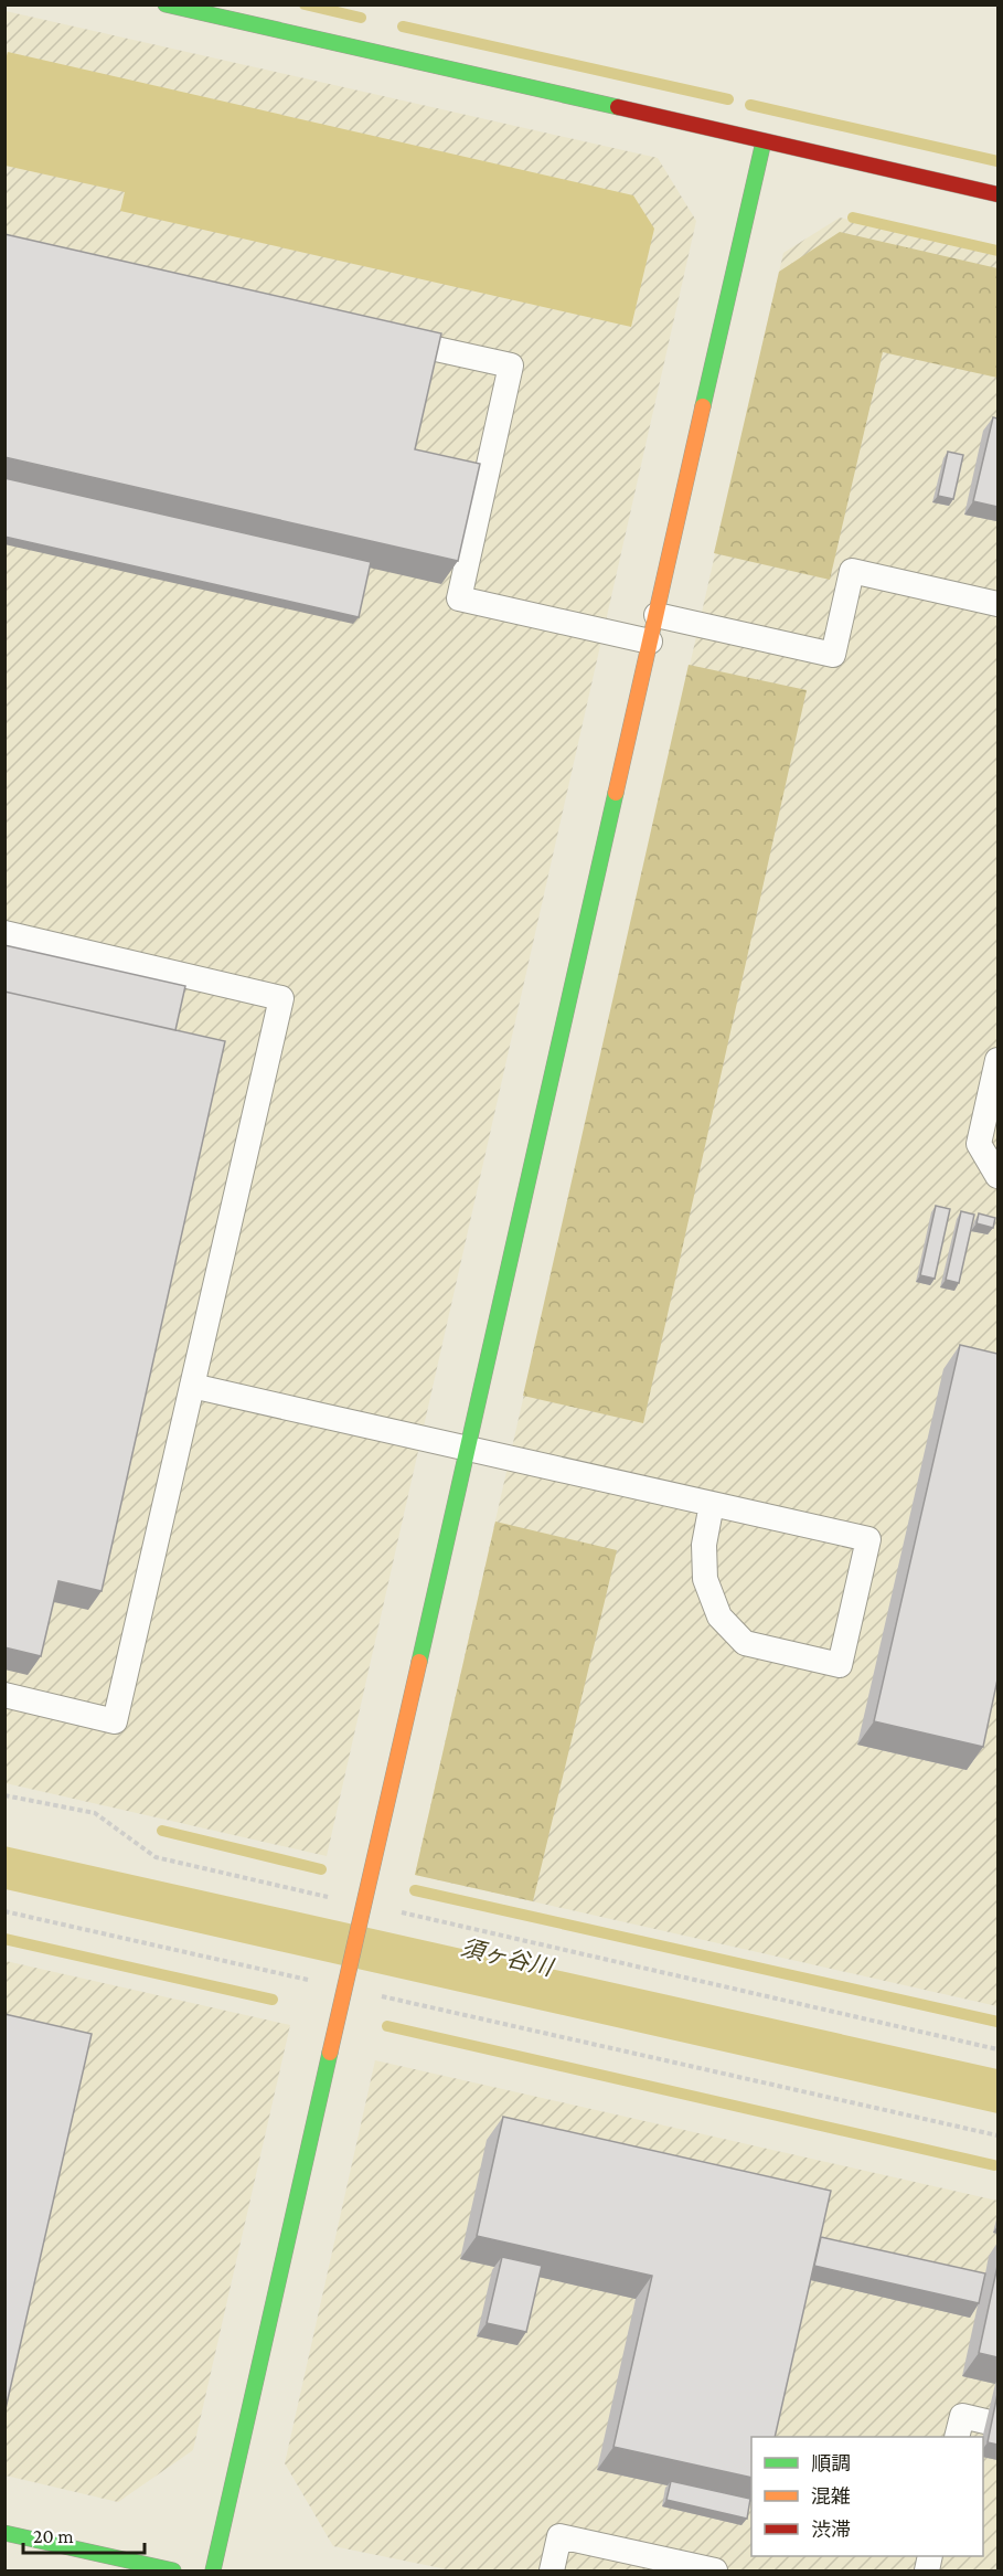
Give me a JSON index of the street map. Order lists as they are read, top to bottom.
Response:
{
  "water": ["須ヶ谷川"],
  "legend": ["順調", "混雑", "渋滞"],
  "scale_bar": "20 m"
}
